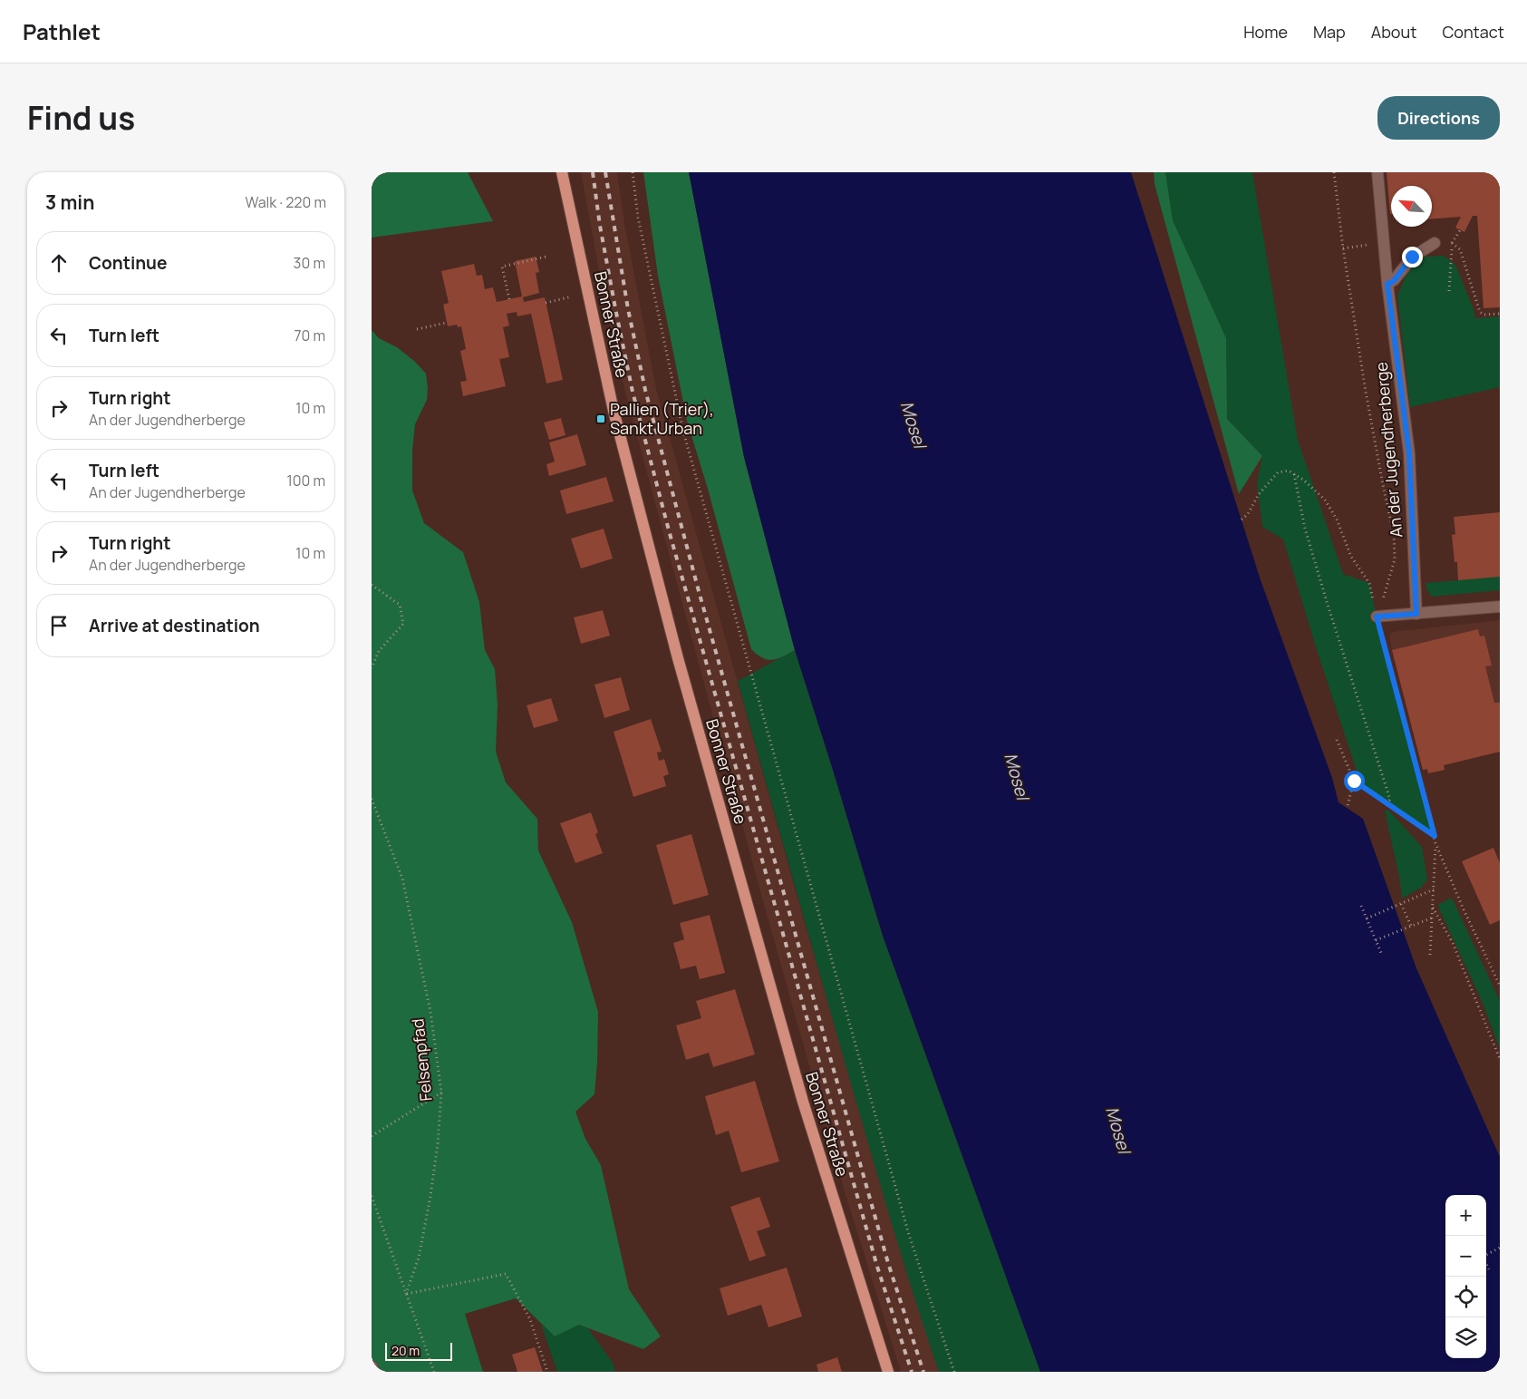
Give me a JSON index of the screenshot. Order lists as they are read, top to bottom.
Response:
{
  "streets": {
    "main road": ["Bonner Straße"],
    "street": ["An der Jugendherberge"],
    "path": ["Felsenpfad"]
  },
  "water": ["Mosel"],
  "places": {
    "transit": ["Pallien (Trier), Sankt Urban"]
  },
  "scale_bar": "20 m",
  "north": "top left",
  "page": {
    "header": "Pathlet",
    "nav": [
      "Home",
      "Map",
      "About",
      "Contact"
    ],
    "title": "Find us",
    "buttons": "Directions",
    "heading": ["3 min", "Walk · 220 m"],
    "list": [
      ["Continue", "30 m"],
      ["Turn left", "70 m"],
      ["Turn right", "An der Jugendherberge", "10 m"],
      ["Turn left", "An der Jugendherberge", "100 m"],
      ["Turn right", "An der Jugendherberge", "10 m"],
      "Arrive at destination"
    ],
    "map_buttons": ["+", "−"],
    "scale": "20 m"
  }
}
